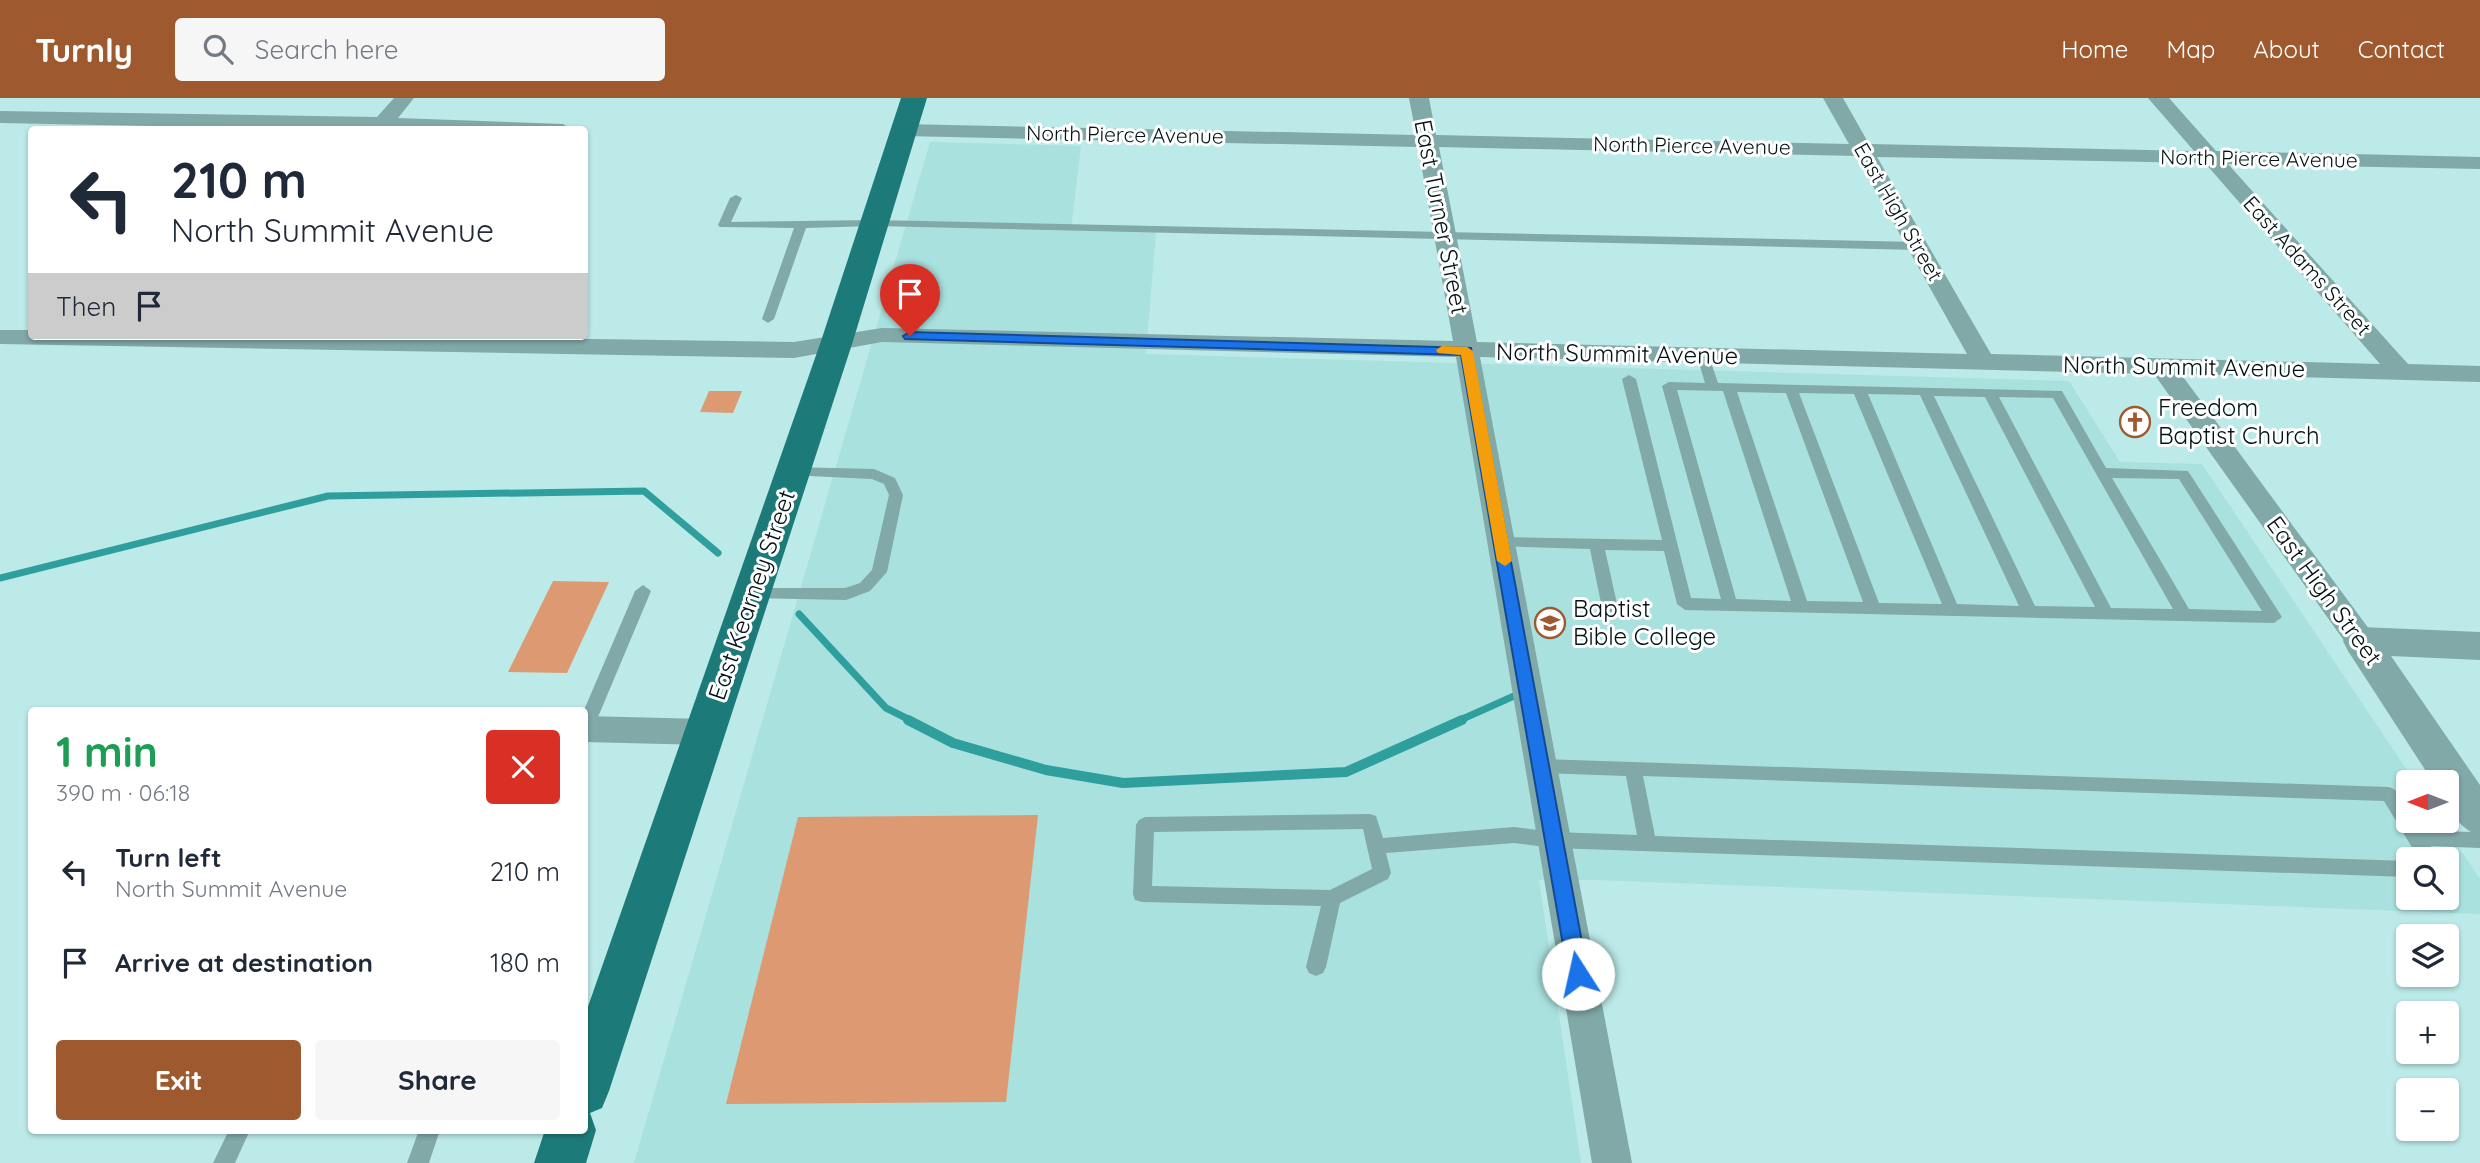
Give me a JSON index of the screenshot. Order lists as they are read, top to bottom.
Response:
{
  "streets": {
    "main road": ["East Kearney Street"],
    "street": [
      "North Pierce Avenue",
      "East High Street",
      "East Turner Street",
      "East Adams Street",
      "North Summit Avenue"
    ]
  },
  "crossings": [
    ["North Pierce Avenue", "East High Street"],
    ["North Pierce Avenue", "East Turner Street"],
    ["North Pierce Avenue", "East Adams Street"],
    ["North Pierce Avenue", "East Kearney Street"],
    ["East High Street", "North Summit Avenue"],
    ["East Turner Street", "North Summit Avenue"],
    ["East Adams Street", "North Summit Avenue"],
    ["North Summit Avenue", "East Kearney Street"]
  ],
  "places": {
    "church": ["Freedom Baptist Church"],
    "school or university": ["Baptist Bible College"]
  },
  "north": "left",
  "page": {
    "header": "Turnly",
    "search": "Search here",
    "nav": [
      "Home",
      "Map",
      "About",
      "Contact"
    ],
    "turn": ["210 m", "North Summit Avenue"],
    "then": "Then",
    "heading": ["1 min", "390 m · 06:18"],
    "map_buttons": ["+", "−"],
    "list": [
      {
        "name": "Turn left",
        "note": "North Summit Avenue",
        "value": "210 m"
      },
      {
        "name": "Arrive at destination",
        "value": "180 m"
      }
    ],
    "buttons": ["Exit", "Share"]
  }
}
